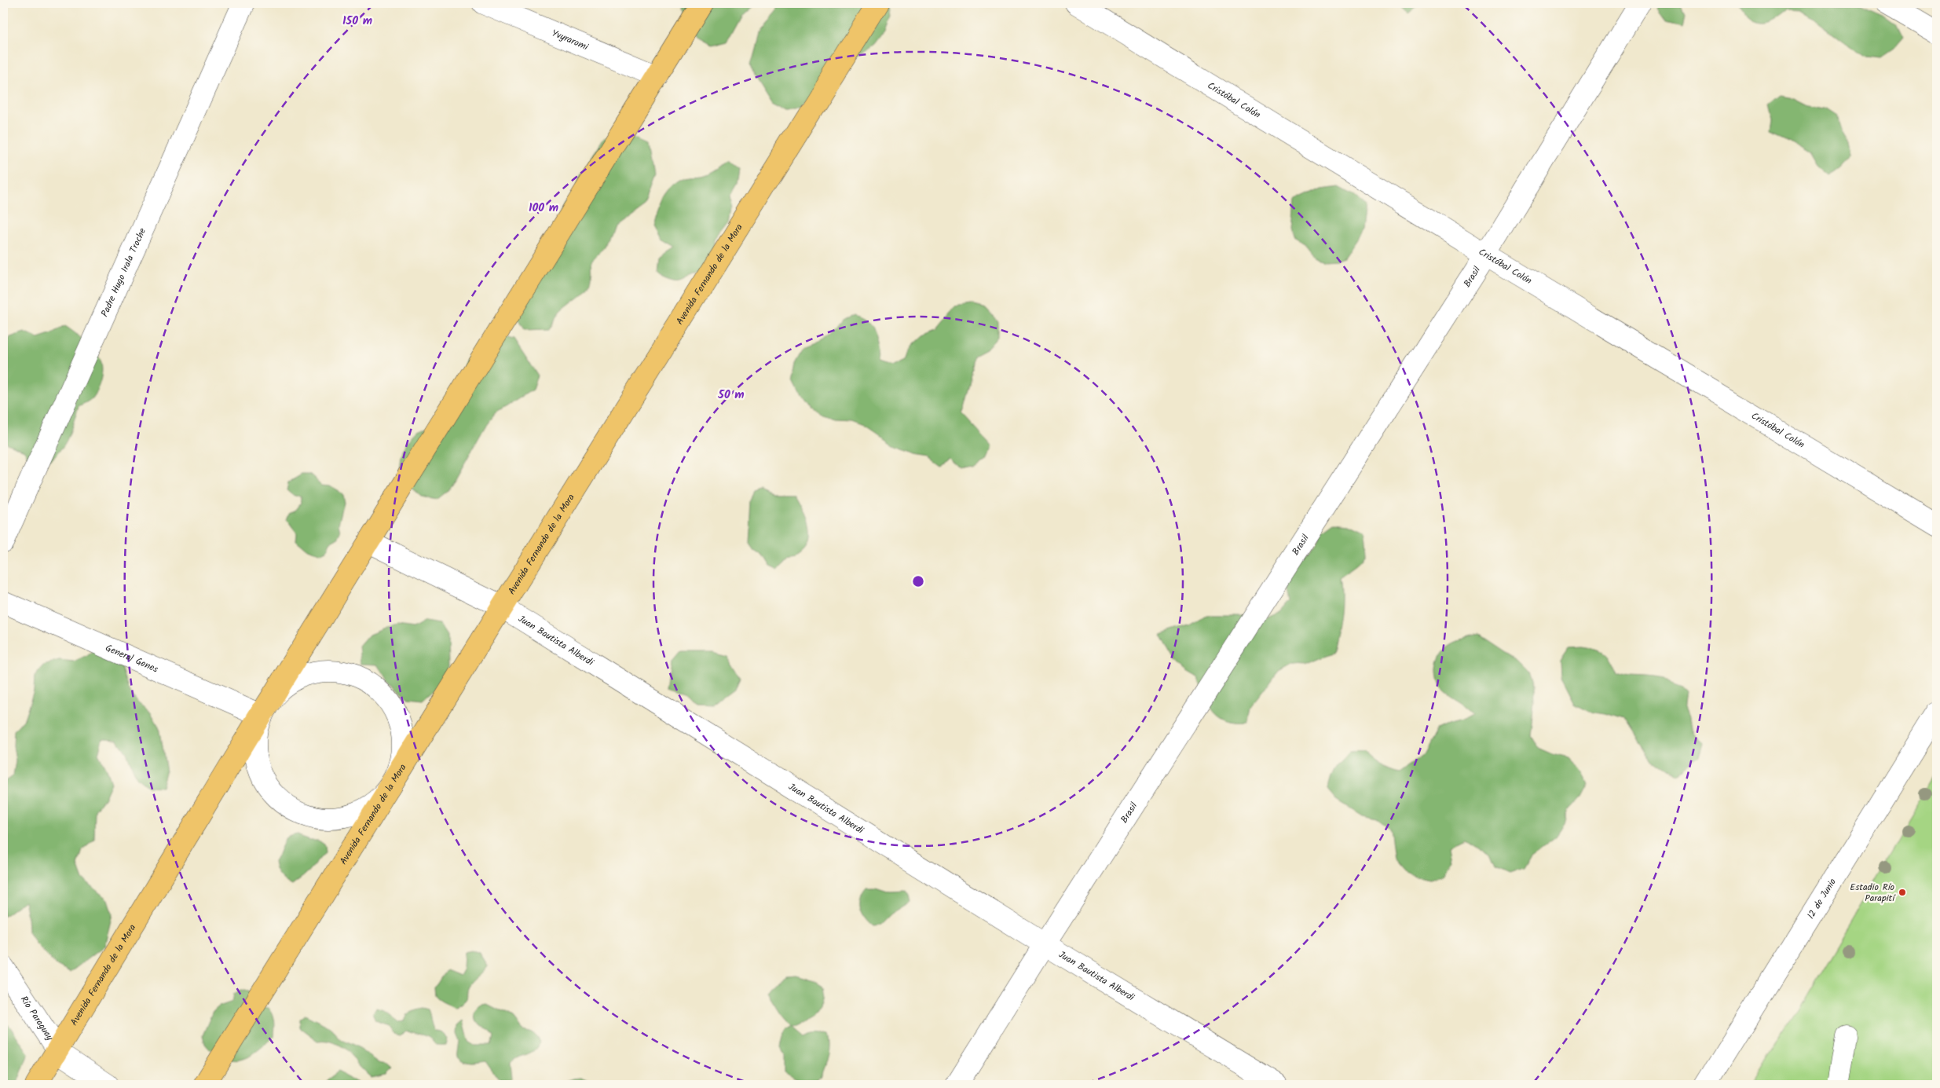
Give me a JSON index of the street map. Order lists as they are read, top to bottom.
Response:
{
  "streets": {
    "main road": ["Avenida Fernando de la Mora"],
    "street": [
      "Yvyraromi",
      "Cristóbal Colón",
      "Padre Hugo Irala Troche",
      "Brasil",
      "Juan Bautista Alberdi",
      "General Genes",
      "12 de Junio",
      "Río Paraguay"
    ]
  },
  "crossings": [
    ["Yvyraromi", "Avenida Fernando de la Mora"],
    ["Cristóbal Colón", "Brasil"],
    ["Avenida Fernando de la Mora", "Juan Bautista Alberdi"],
    ["Avenida Fernando de la Mora", "General Genes"],
    ["Avenida Fernando de la Mora", "Río Paraguay"],
    ["Brasil", "Juan Bautista Alberdi"]
  ],
  "places": ["Estadio Río Parapití"],
  "rings": ["150 m", "100 m", "50 m"]
}
